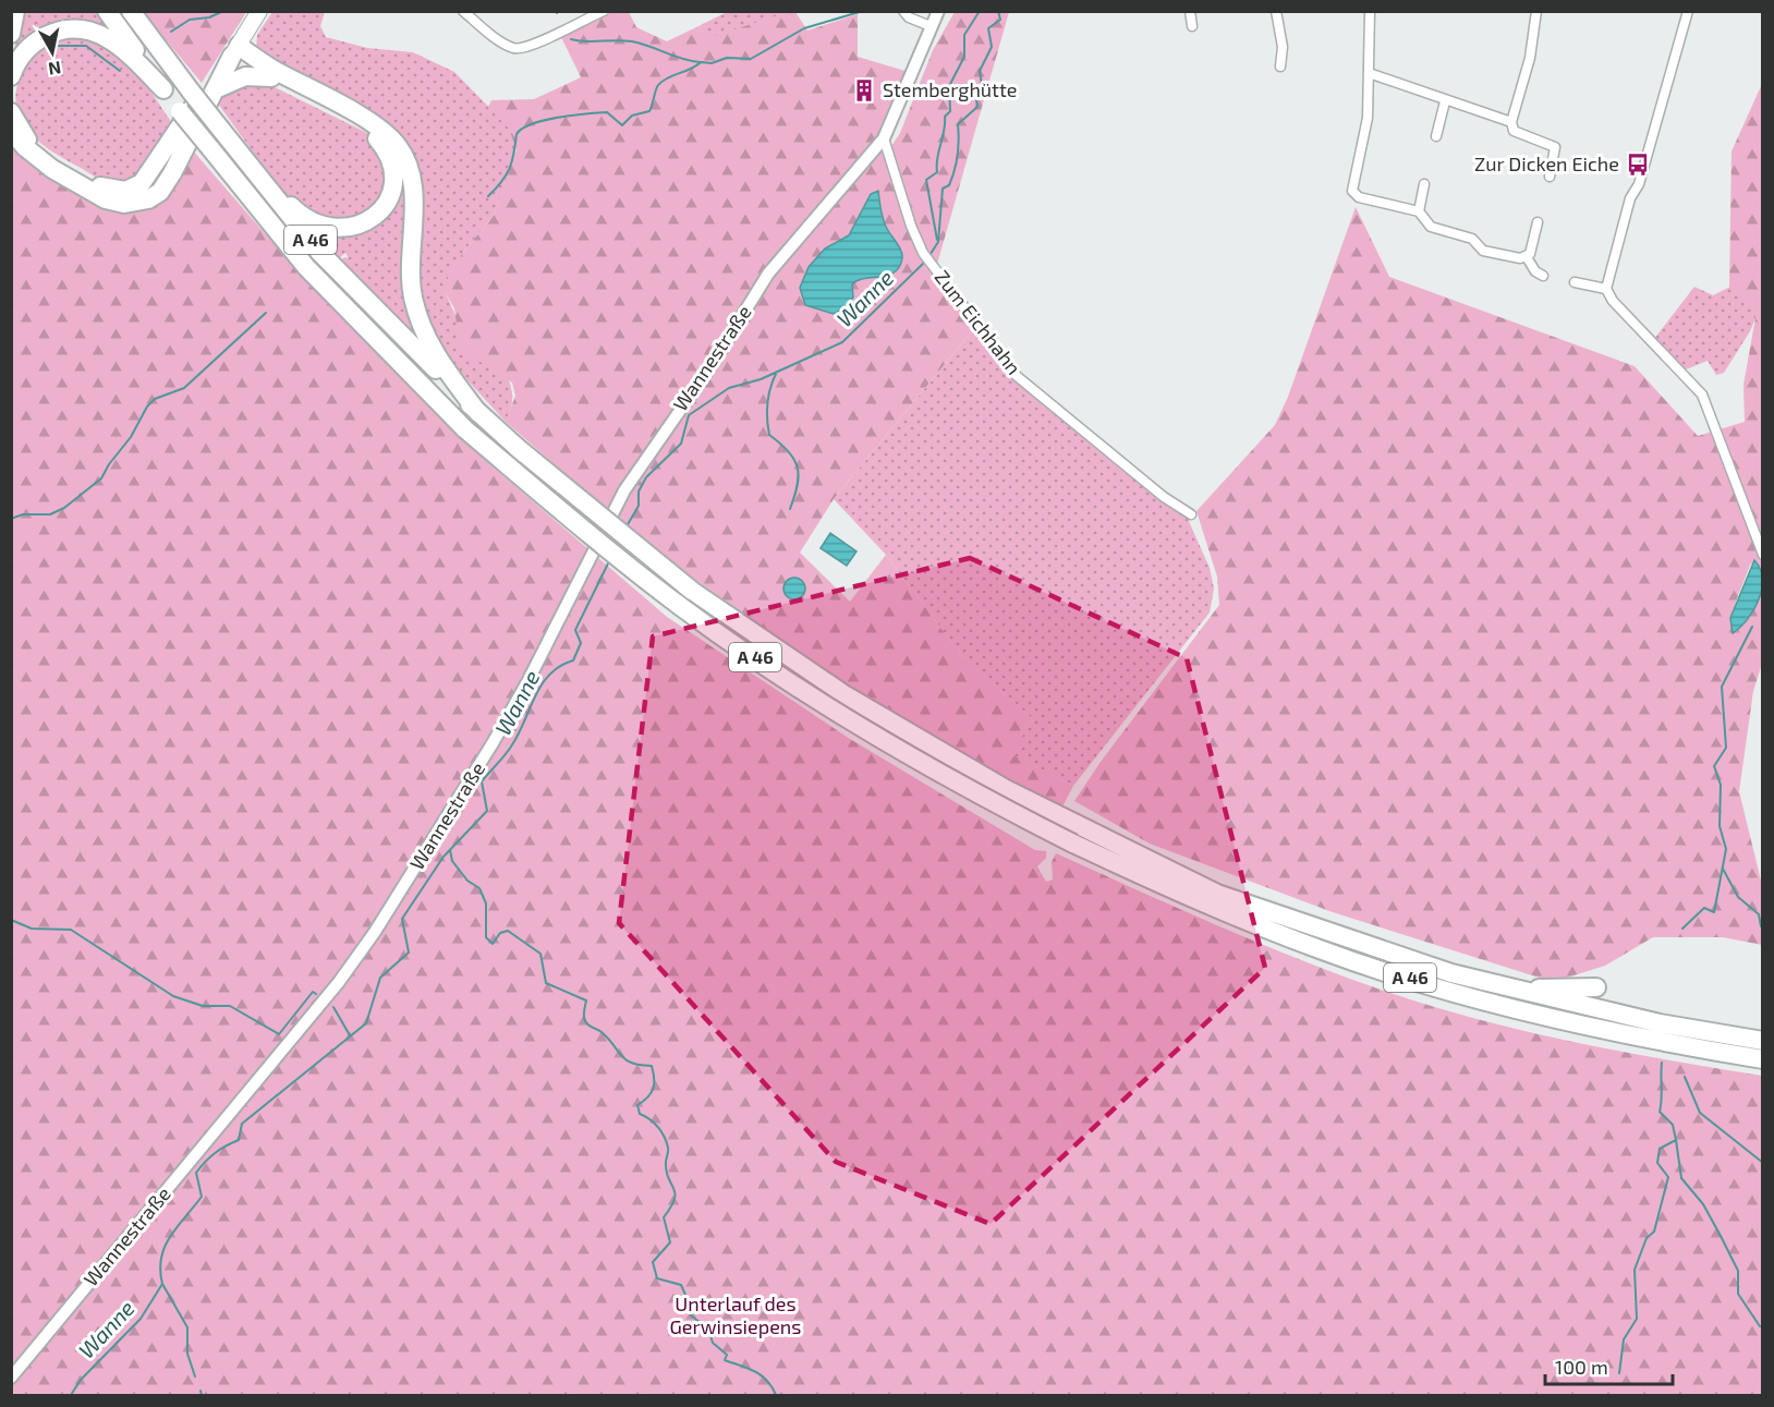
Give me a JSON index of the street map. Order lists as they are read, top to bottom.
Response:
{
  "streets": {
    "highway": ["A 46"],
    "street": ["Zum Eichhahn", "Wannestraße"]
  },
  "crossings": [
    ["Zum Eichhahn", "Wannestraße"]
  ],
  "water": ["Wanne"],
  "parks": ["Unterlauf des Gerwinsiepens"],
  "places": {
    "building": ["Stemberghütte"],
    "bus stop": ["Zur Dicken Eiche"]
  },
  "scale_bar": "100 m",
  "north": "bottom"
}
